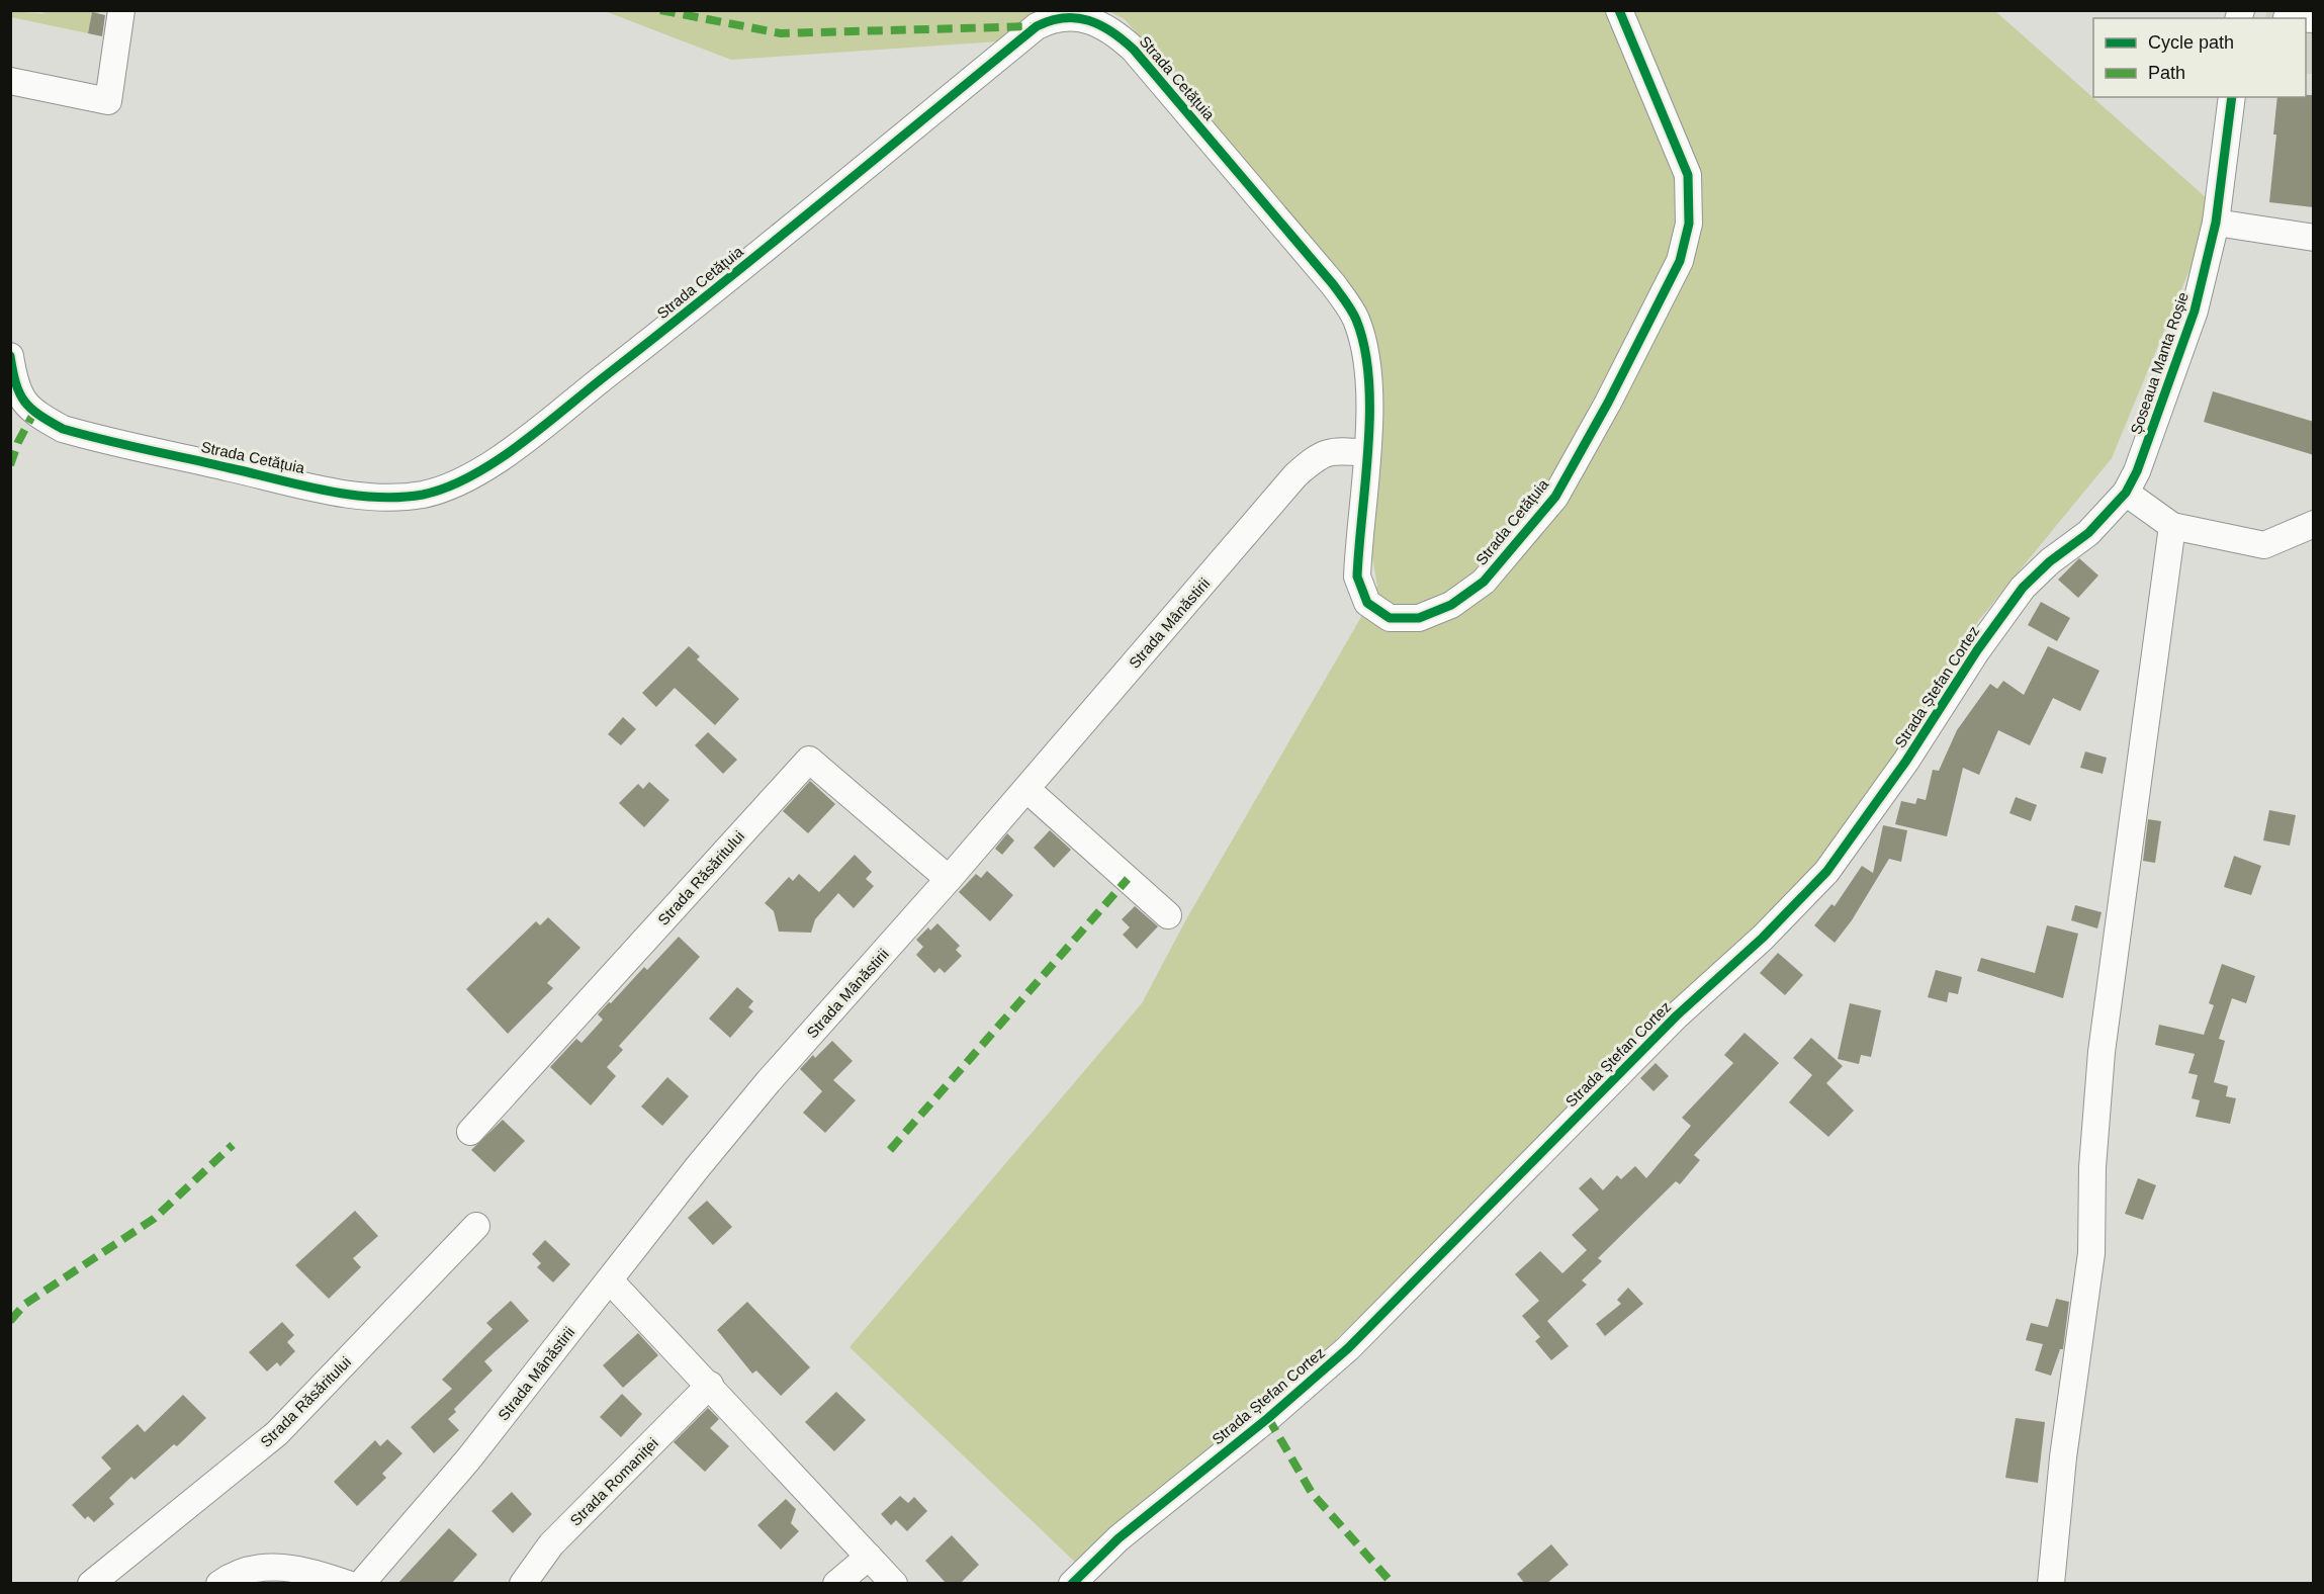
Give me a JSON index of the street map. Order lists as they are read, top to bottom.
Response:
{
  "streets": {
    "street": [
      "Strada Cetățuia",
      "Șoseaua Manta Roșie",
      "Strada Mânăstirii",
      "Strada Ștefan Cortez",
      "Strada Răsăritului",
      "Strada Romaniței"
    ]
  },
  "crossings": [
    ["Strada Cetățuia", "Strada Mânăstirii"],
    ["Șoseaua Manta Roșie", "Strada Ștefan Cortez"],
    ["Strada Mânăstirii", "Strada Răsăritului"]
  ],
  "legend": ["Cycle path", "Path"]
}
